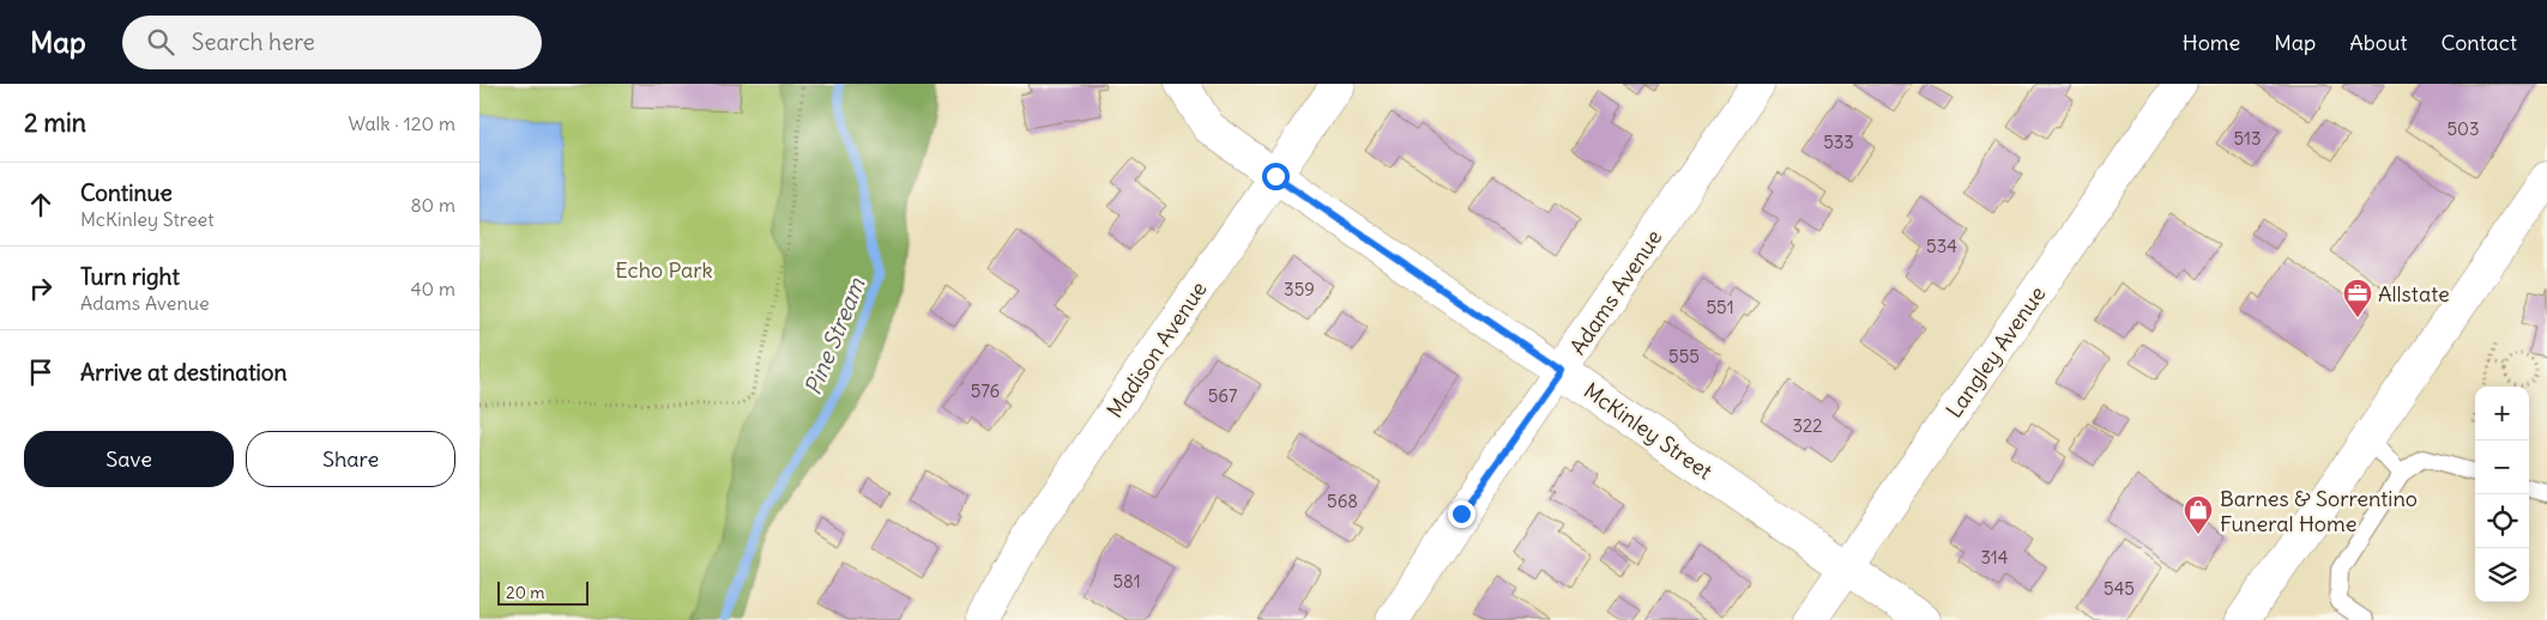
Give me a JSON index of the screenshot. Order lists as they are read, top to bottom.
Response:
{
  "streets": {
    "street": [
      "Adams Avenue",
      "Madison Avenue",
      "Langley Avenue",
      "McKinley Street"
    ]
  },
  "crossings": [
    ["Adams Avenue", "McKinley Street"],
    ["Madison Avenue", "McKinley Street"],
    ["Langley Avenue", "McKinley Street"]
  ],
  "water": ["Pine Stream"],
  "parks": ["Echo Park"],
  "places": {
    "office": ["Allstate"],
    "shop": ["Barnes & Sorrentino Funeral Home"]
  },
  "house_numbers": [
    "503",
    "513",
    "533",
    "534",
    "359",
    "551",
    "555",
    "576",
    "567",
    "322",
    "568",
    "314",
    "581",
    "545"
  ],
  "scale_bar": "20 m",
  "page": {
    "header": "Map",
    "search": "Search here",
    "nav": [
      "Home",
      "Map",
      "About",
      "Contact"
    ],
    "heading": ["2 min", "Walk · 120 m"],
    "list": [
      ["Continue", "McKinley Street", "80 m"],
      ["Turn right", "Adams Avenue", "40 m"],
      "Arrive at destination"
    ],
    "map_buttons": ["+", "−"],
    "buttons": ["Save", "Share"],
    "scale": "20 m"
  }
}
